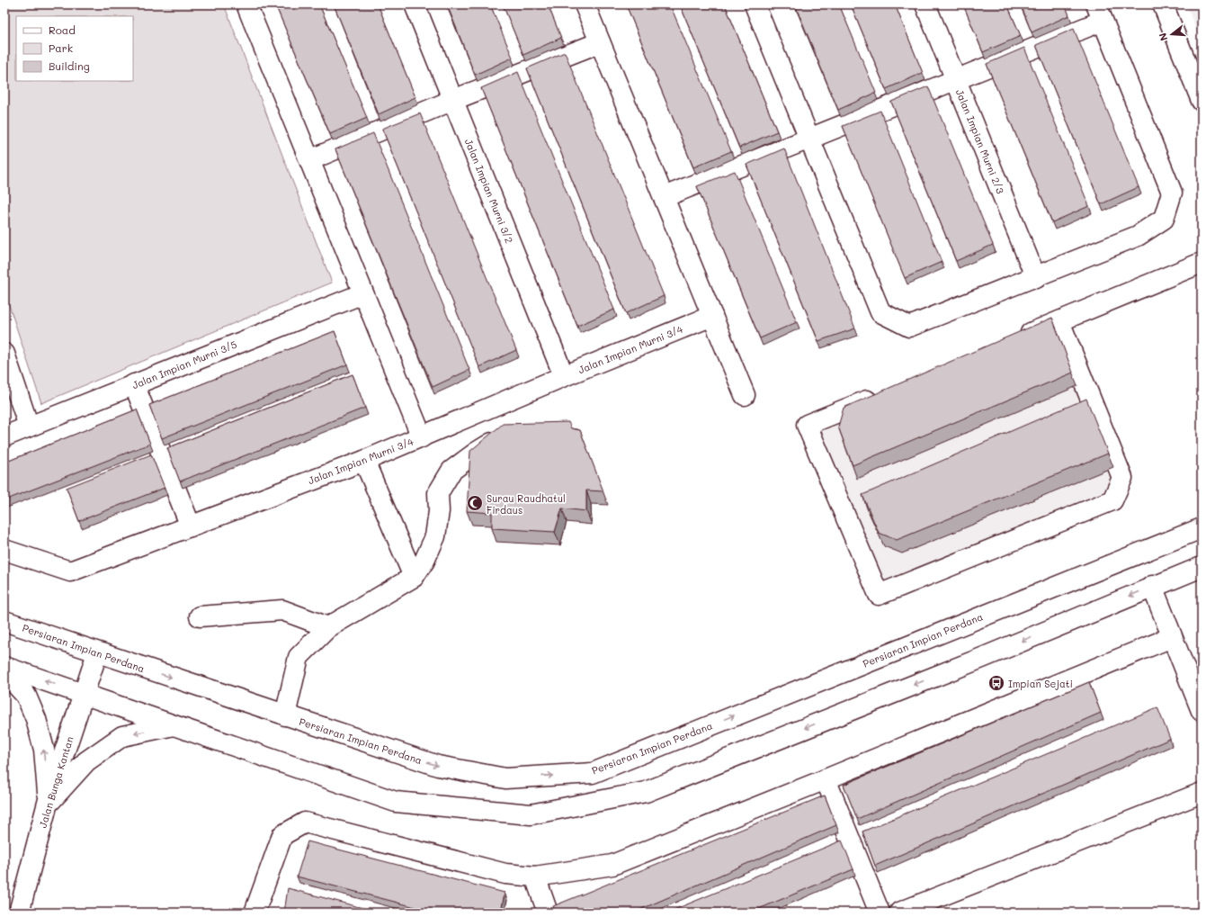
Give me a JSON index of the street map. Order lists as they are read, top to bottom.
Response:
{
  "streets": {
    "street": [
      "Jalan Impian Murni 2/3",
      "Jalan Impian Murni 3/2",
      "Jalan Impian Murni 3/4",
      "Jalan Impian Murni 3/5",
      "Persiaran Impian Perdana",
      "Jalan Bunga Kantan"
    ]
  },
  "crossings": [
    ["Jalan Impian Murni 3/2", "Jalan Impian Murni 3/4"],
    ["Persiaran Impian Perdana", "Jalan Bunga Kantan"]
  ],
  "places": {
    "mosque": ["Surau Raudhatul Firdaus"],
    "bus stop": ["Impian Sejati"]
  },
  "legend": ["Road", "Park", "Building"],
  "north": "left"
}
